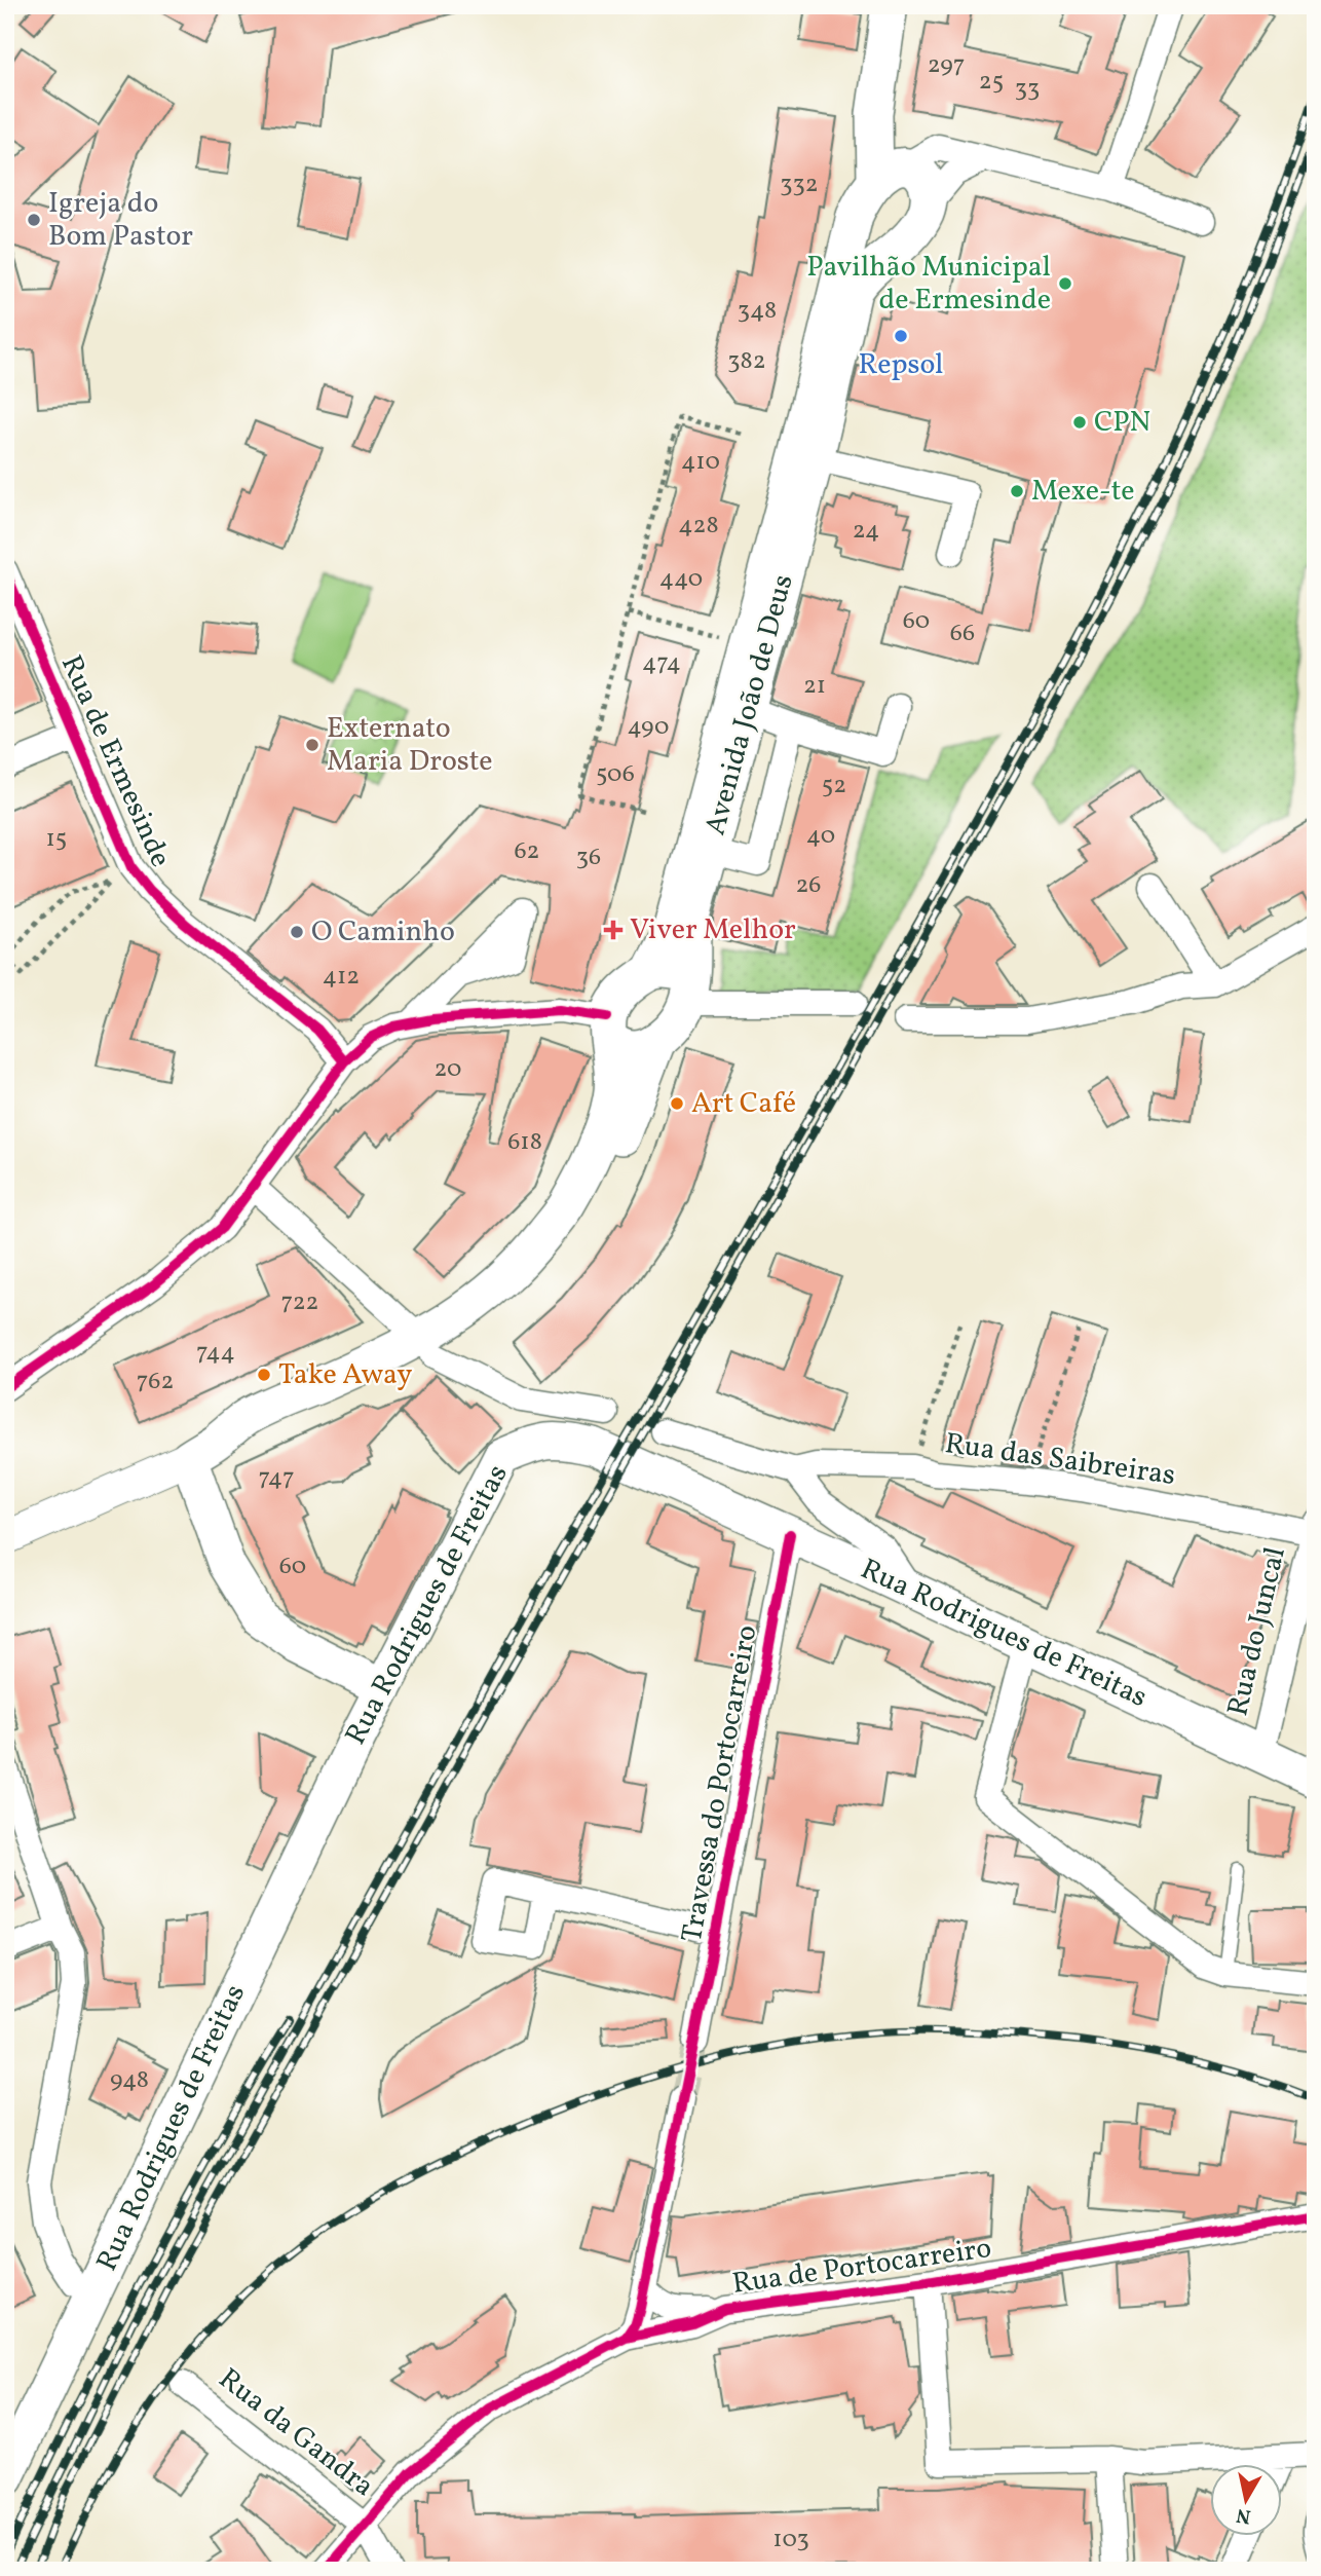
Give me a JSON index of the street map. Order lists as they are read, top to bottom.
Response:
{
  "streets": {
    "main road": ["Avenida João de Deus", "Rua Rodrigues de Freitas"],
    "street": [
      "Rua de Ermesinde",
      "Rua das Saibreiras",
      "Rua do Juncal",
      "Travessa do Portocarreiro",
      "Rua de Portocarreiro",
      "Rua da Gandra"
    ]
  },
  "crossings": [
    ["Rua das Saibreiras", "Rua do Juncal"],
    ["Rua Rodrigues de Freitas", "Rua do Juncal"],
    ["Rua Rodrigues de Freitas", "Travessa do Portocarreiro"],
    ["Rua de Portocarreiro", "Rua da Gandra"]
  ],
  "places": {
    "other": [
      "Igreja do Bom Pastor",
      "Pavilhão Municipal de Ermesinde",
      "Repsol",
      "CPN",
      "Mexe-te",
      "Externato Maria Droste",
      "O Caminho",
      "Art Café",
      "Take Away"
    ],
    "health": ["Viver Melhor"]
  },
  "house_numbers": [
    "297",
    "25",
    "33",
    "332",
    "348",
    "382",
    "410",
    "428",
    "24",
    "440",
    "60",
    "66",
    "474",
    "21",
    "490",
    "506",
    "52",
    "40",
    "15",
    "62",
    "36",
    "26",
    "412",
    "20",
    "618",
    "722",
    "744",
    "762",
    "747",
    "60",
    "948",
    "103"
  ],
  "north": "bottom"
}
